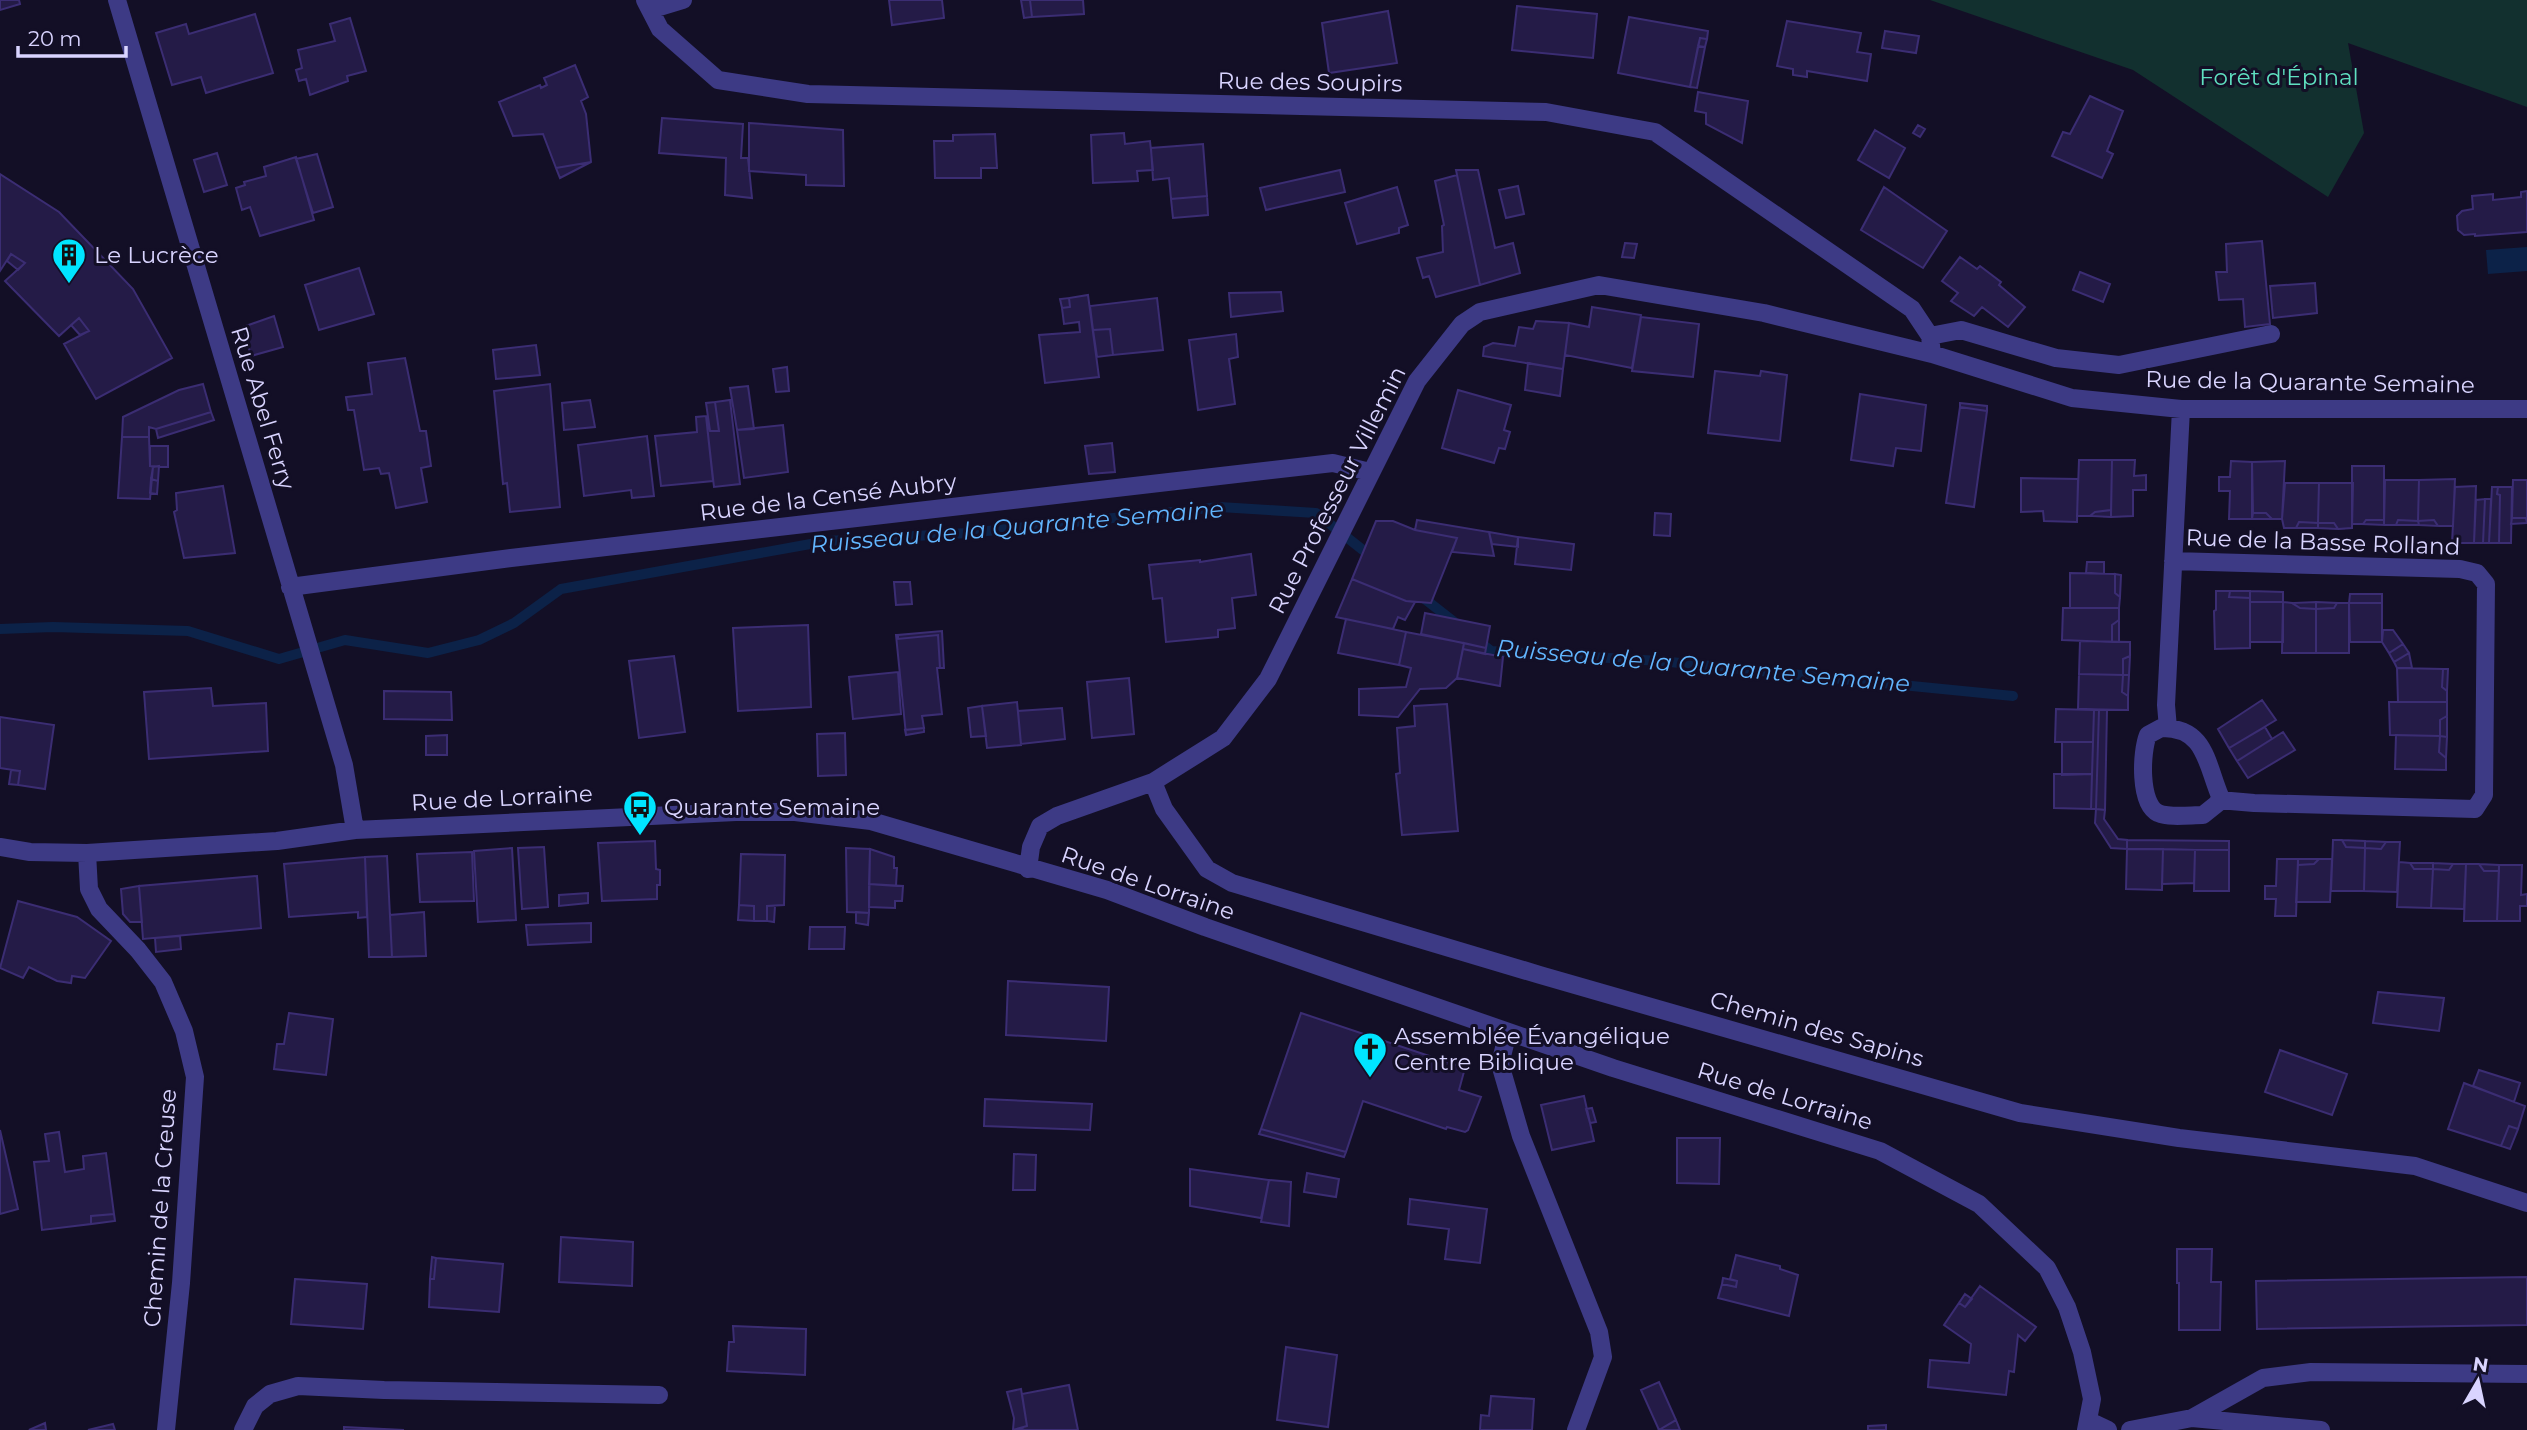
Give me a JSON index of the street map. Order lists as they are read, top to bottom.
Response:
{
  "streets": {
    "street": [
      "Rue des Soupirs",
      "Rue de la Quarante Semaine",
      "Rue Abel Ferry",
      "Rue Professeur Villemin",
      "Rue de la Censé Aubry",
      "Rue de la Basse Rolland",
      "Rue de Lorraine",
      "Chemin des Sapins",
      "Chemin de la Creuse"
    ]
  },
  "crossings": [
    ["Rue des Soupirs", "Rue de la Quarante Semaine"],
    ["Rue des Soupirs", "Rue Professeur Villemin"],
    ["Rue de la Quarante Semaine", "Rue Professeur Villemin"],
    ["Rue de la Quarante Semaine", "Rue de la Basse Rolland"],
    ["Rue Abel Ferry", "Rue de la Censé Aubry"],
    ["Rue Abel Ferry", "Rue de Lorraine"],
    ["Rue Professeur Villemin", "Rue de la Censé Aubry"],
    ["Rue Professeur Villemin", "Rue de Lorraine"],
    ["Rue Professeur Villemin", "Chemin des Sapins"],
    ["Rue de Lorraine", "Chemin de la Creuse"]
  ],
  "water": ["Ruisseau de la Quarante Semaine"],
  "parks": ["Forêt d'Épinal"],
  "places": {
    "building": ["Le Lucrèce"],
    "bus stop": ["Quarante Semaine"],
    "church": ["Assemblée Évangélique Centre Biblique"]
  },
  "scale_bar": "20 m",
  "north": "top"
}
